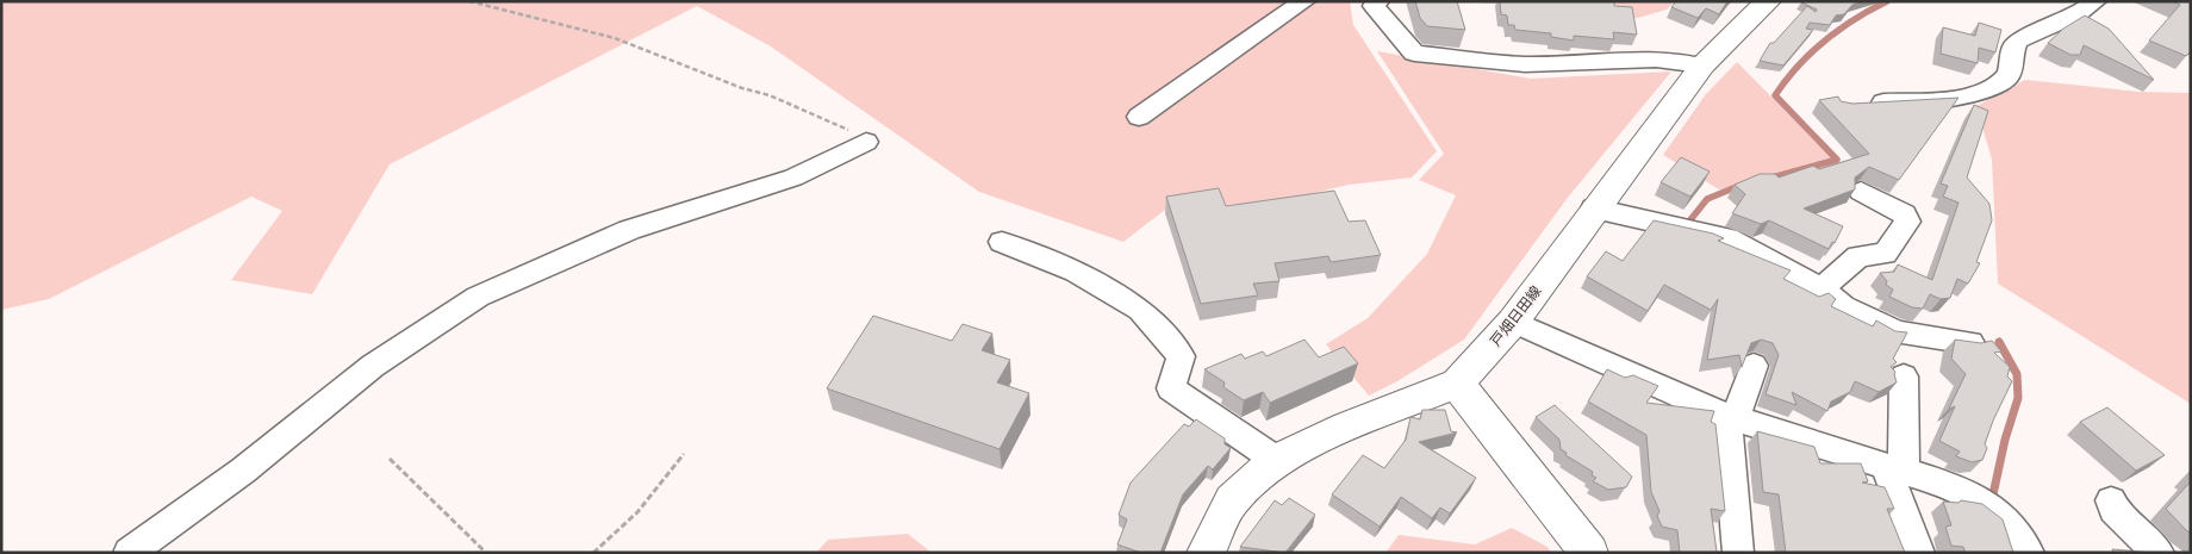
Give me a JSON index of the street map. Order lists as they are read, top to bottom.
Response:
{
  "streets": {
    "main road": ["戸畑日田線"]
  }
}
